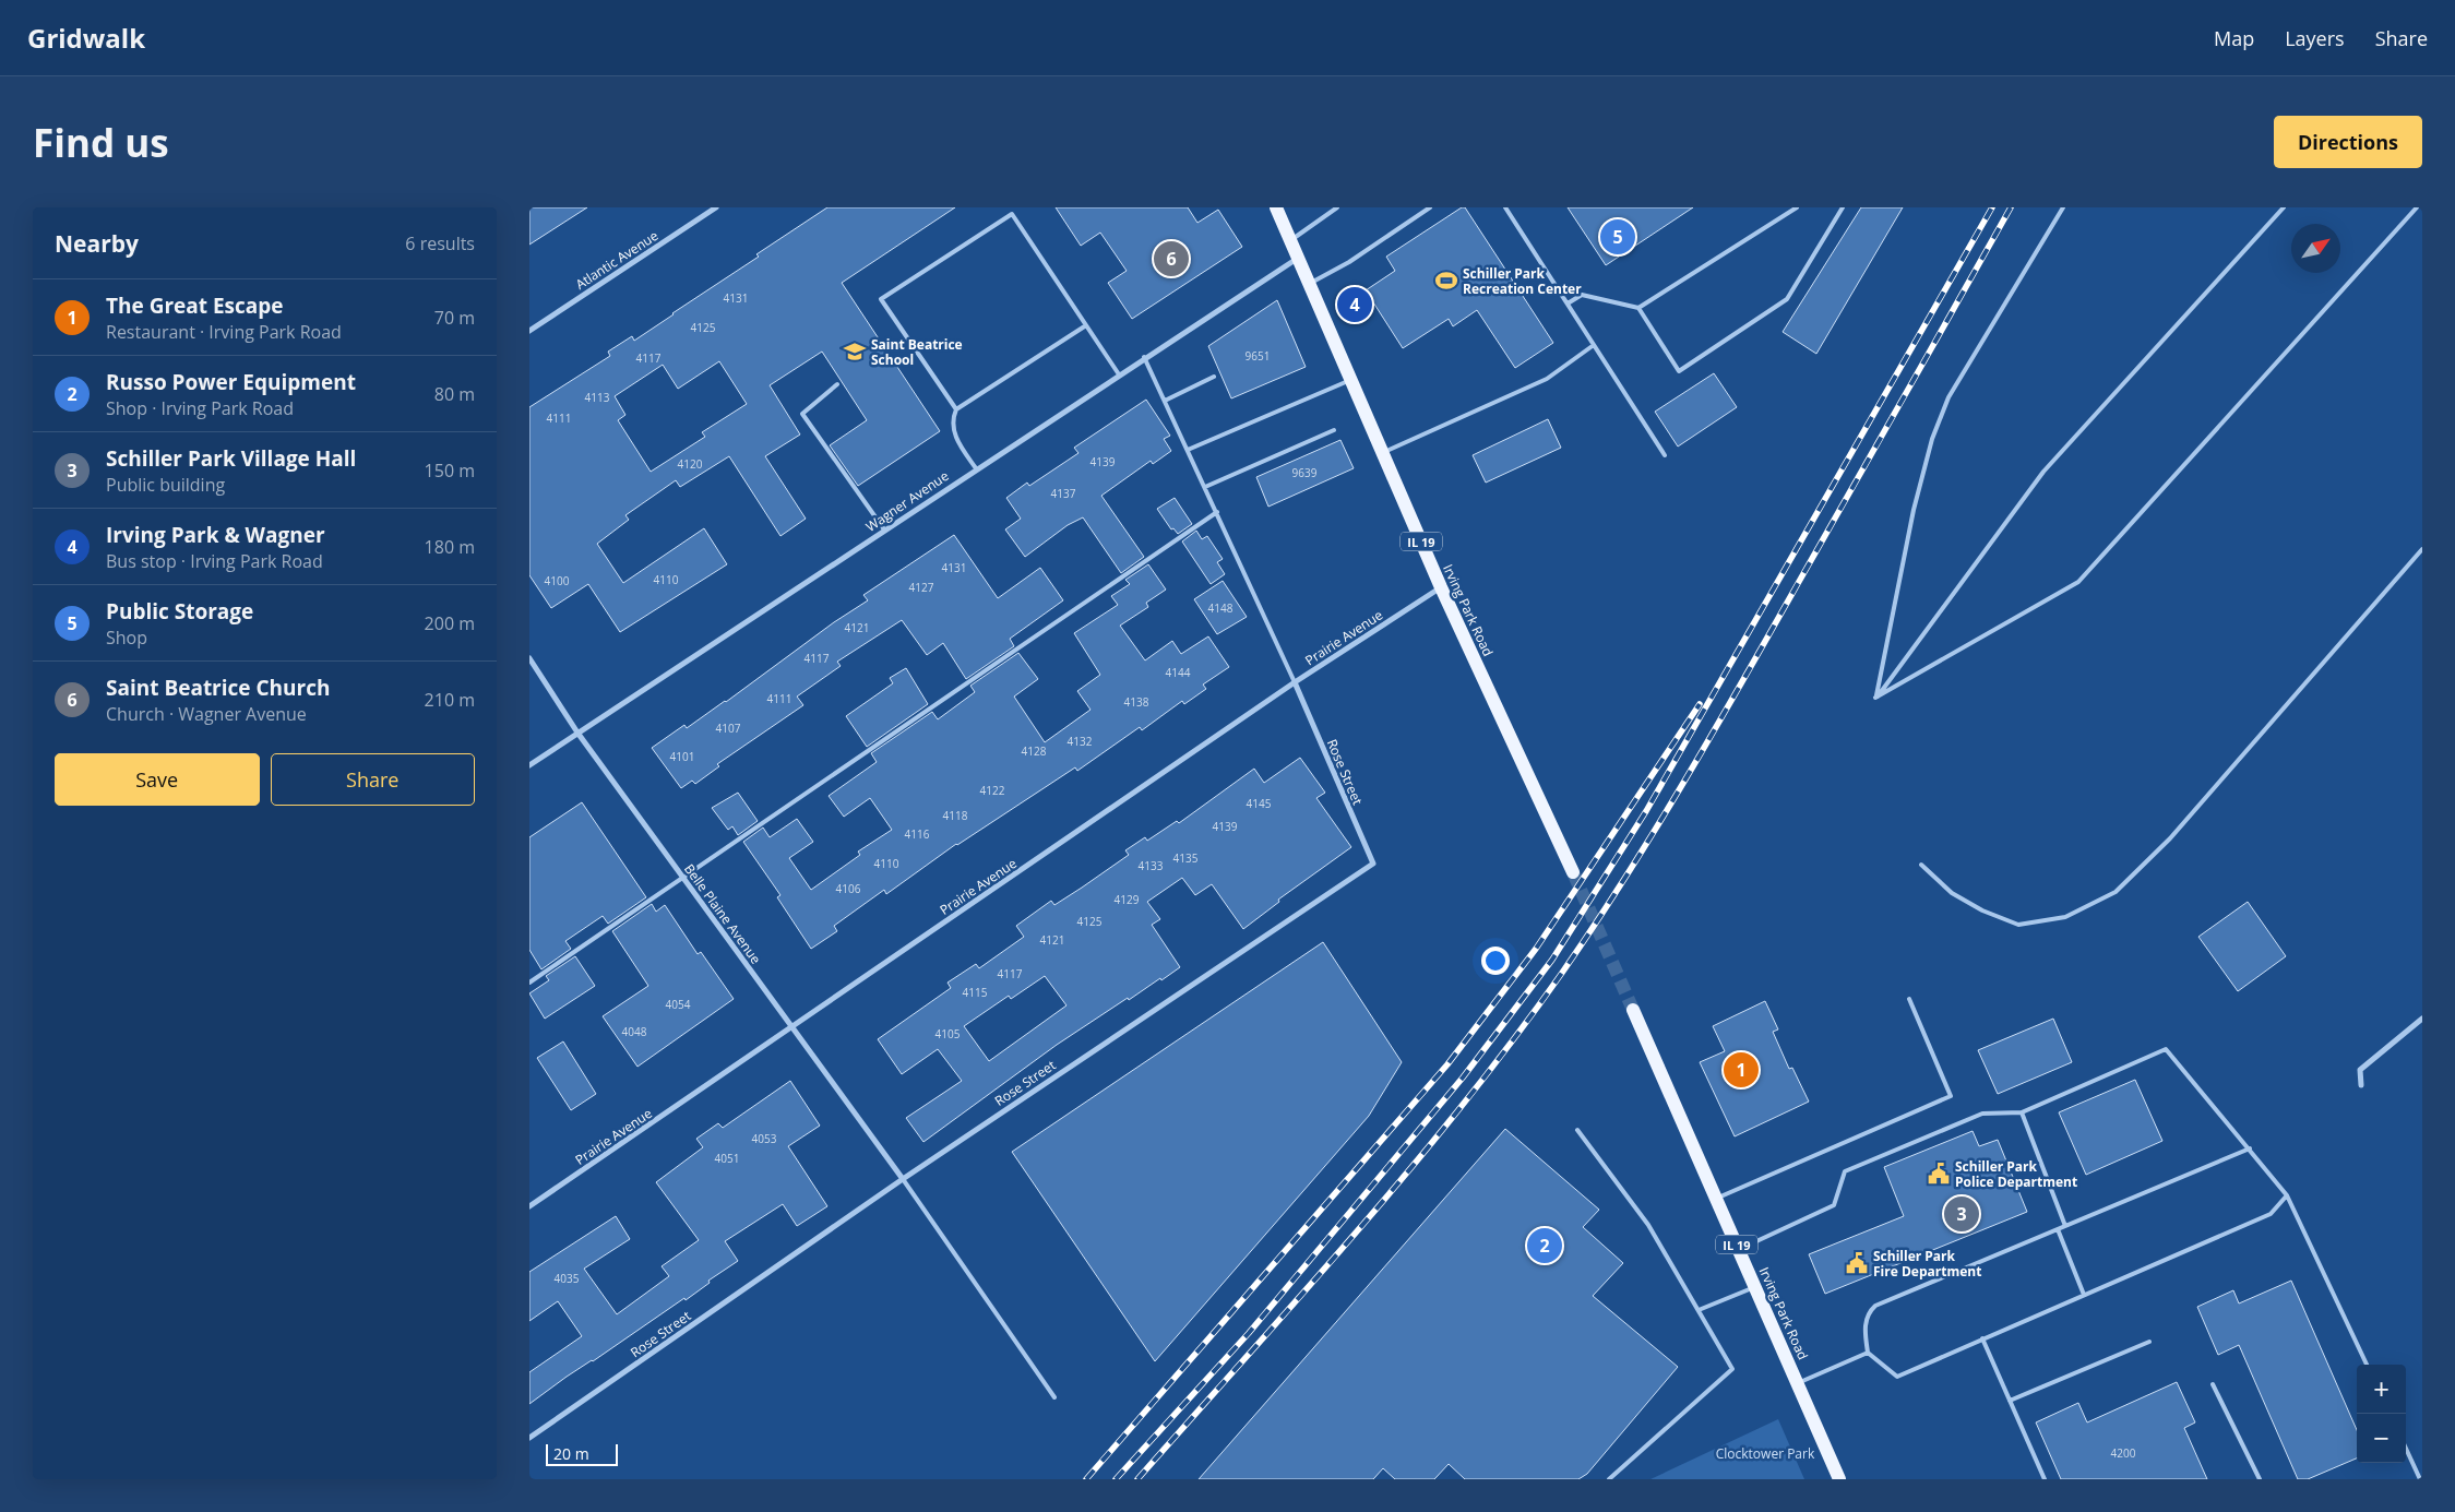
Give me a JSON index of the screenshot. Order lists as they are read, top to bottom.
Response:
{
  "streets": {
    "main road": ["IL 19", "Irving Park Road"],
    "street": [
      "Atlantic Avenue",
      "Wagner Avenue",
      "Prairie Avenue",
      "Rose Street",
      "Belle Plaine Avenue"
    ]
  },
  "crossings": [
    ["Wagner Avenue", "Irving Park Road"],
    ["Wagner Avenue", "Belle Plaine Avenue"],
    ["Irving Park Road", "Prairie Avenue"],
    ["Prairie Avenue", "Rose Street"],
    ["Prairie Avenue", "Belle Plaine Avenue"],
    ["Rose Street", "Belle Plaine Avenue"]
  ],
  "parks": ["Clocktower Park"],
  "places": {
    "sports": ["Schiller Park Recreation Center"],
    "school or university": ["Saint Beatrice School"],
    "public building": ["Schiller Park Police Department", "Schiller Park Fire Department"]
  },
  "house_numbers": [
    "4131",
    "4125",
    "9651",
    "4117",
    "4113",
    "4111",
    "4139",
    "4120",
    "9639",
    "4137",
    "4131",
    "4110",
    "4100",
    "4127",
    "4148",
    "4121",
    "4117",
    "4144",
    "4111",
    "4138",
    "4107",
    "4132",
    "4128",
    "4101",
    "4122",
    "4145",
    "4118",
    "4139",
    "4116",
    "4135",
    "4110",
    "4133",
    "4106",
    "4129",
    "4125",
    "4121",
    "4117",
    "4115",
    "4054",
    "4048",
    "4105",
    "4053",
    "4051",
    "4035",
    "4200"
  ],
  "scale_bar": "20 m",
  "north": "top right",
  "page": {
    "header": "Gridwalk",
    "nav": ["Map", "Layers", "Share"],
    "buttons": [
      "Directions",
      ["Save", "Share"]
    ],
    "title": "Find us",
    "heading": ["Nearby", "6 results"],
    "pins": [
      "5",
      "6",
      "4",
      "1",
      "3",
      "2"
    ],
    "list": [
      {
        "mark": "1",
        "name": "The Great Escape",
        "note": "Restaurant · Irving Park Road",
        "value": "70 m"
      },
      {
        "mark": "2",
        "name": "Russo Power Equipment",
        "note": "Shop · Irving Park Road",
        "value": "80 m"
      },
      {
        "mark": "3",
        "name": "Schiller Park Village Hall",
        "note": "Public building",
        "value": "150 m"
      },
      {
        "mark": "4",
        "name": "Irving Park & Wagner",
        "note": "Bus stop · Irving Park Road",
        "value": "180 m"
      },
      {
        "mark": "5",
        "name": "Public Storage",
        "note": "Shop",
        "value": "200 m"
      },
      {
        "mark": "6",
        "name": "Saint Beatrice Church",
        "note": "Church · Wagner Avenue",
        "value": "210 m"
      }
    ],
    "map_buttons": ["+", "−"],
    "scale": "20 m"
  }
}
